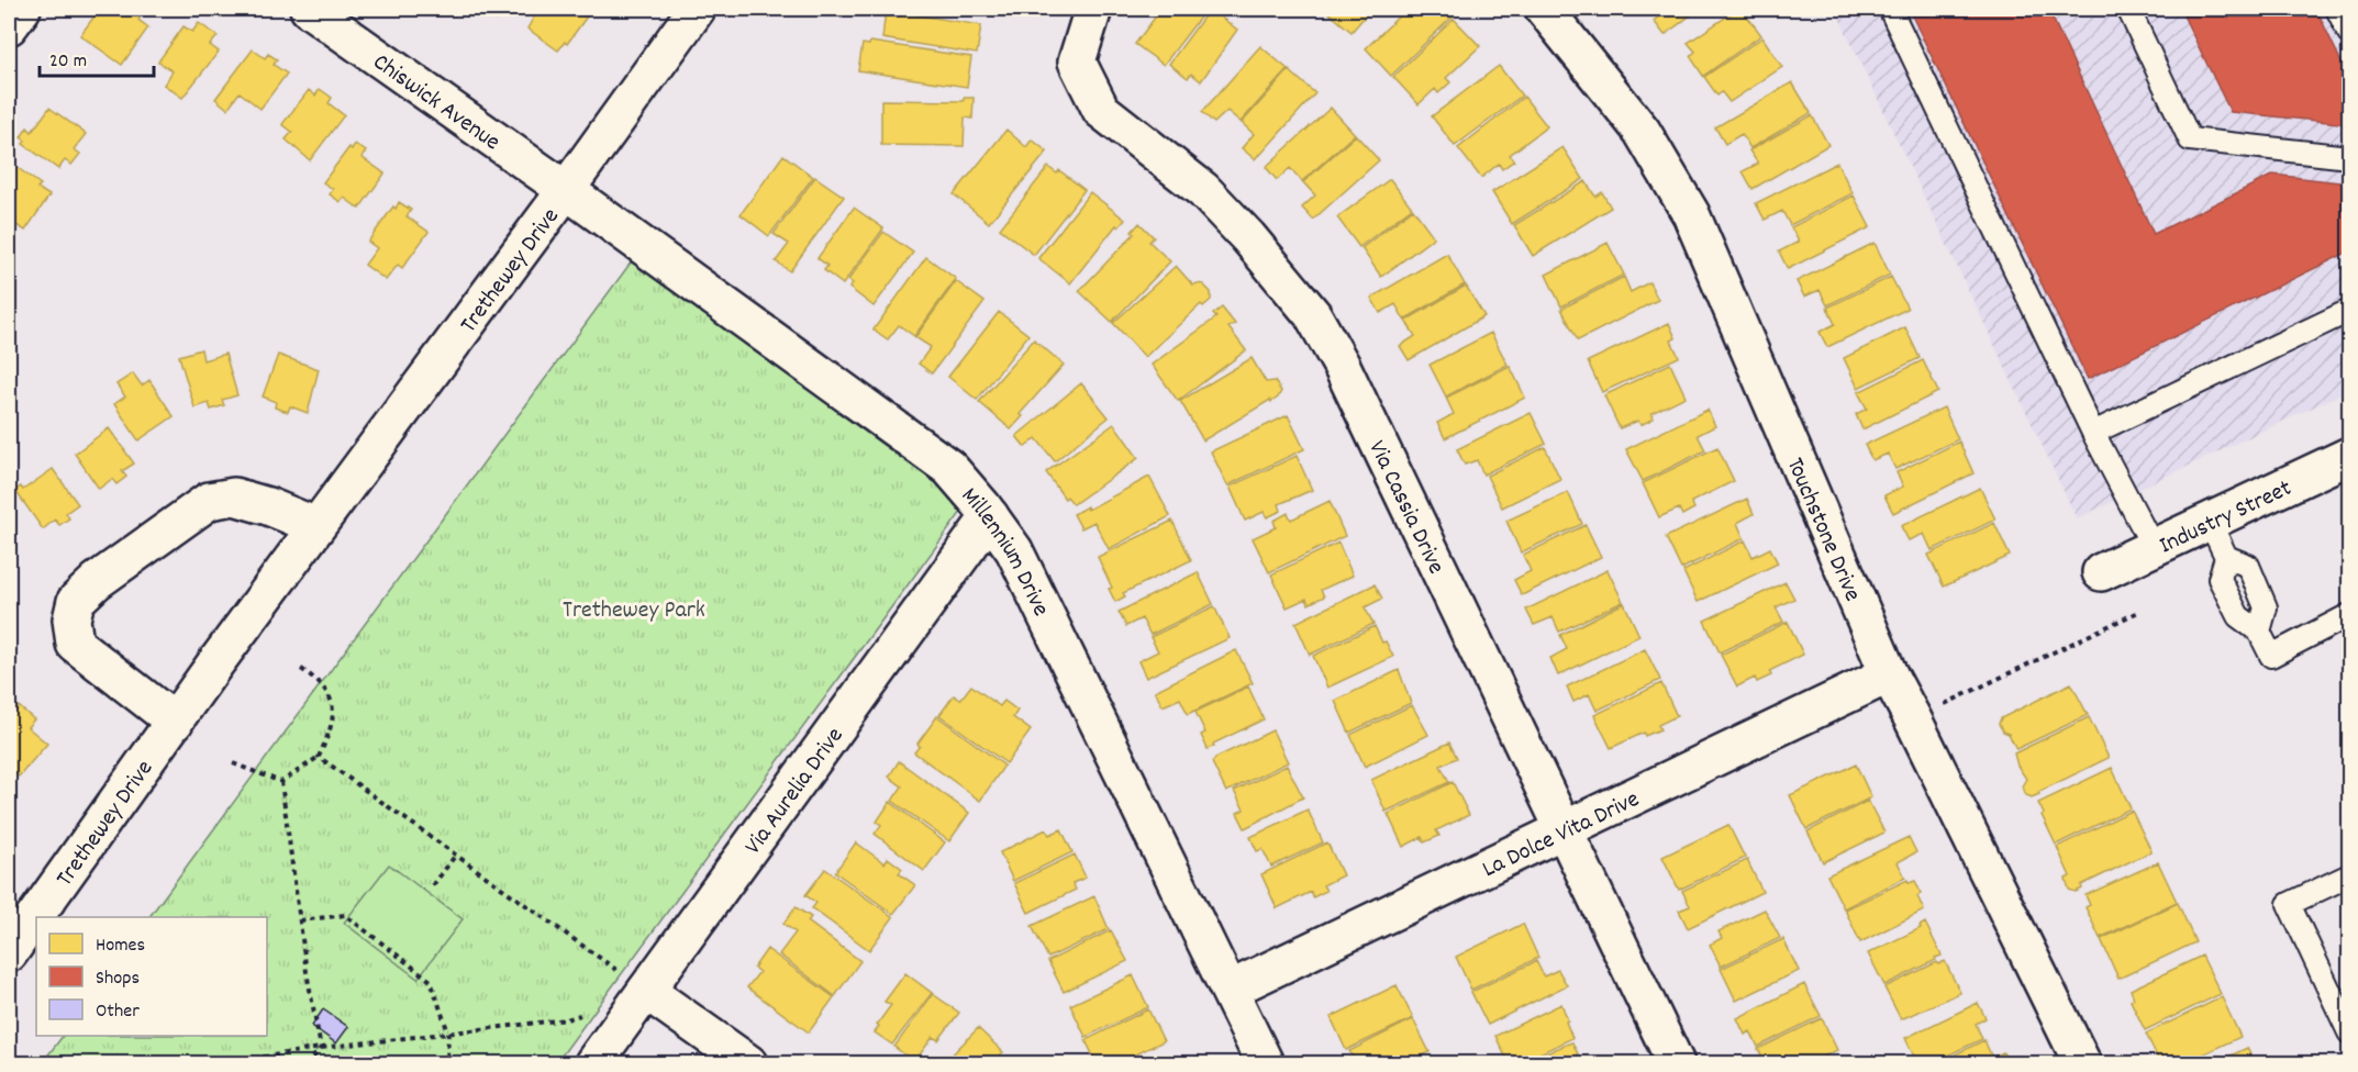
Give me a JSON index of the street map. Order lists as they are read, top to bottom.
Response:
{
  "streets": {
    "street": [
      "Chiswick Avenue",
      "Trethewey Drive",
      "Via Cassia Drive",
      "Industry Street",
      "Touchstone Drive",
      "Millennium Drive",
      "Via Aurelia Drive",
      "La Dolce Vita Drive"
    ]
  },
  "crossings": [
    ["Chiswick Avenue", "Trethewey Drive"],
    ["Chiswick Avenue", "Millennium Drive"],
    ["Trethewey Drive", "Millennium Drive"],
    ["Via Cassia Drive", "La Dolce Vita Drive"],
    ["Touchstone Drive", "La Dolce Vita Drive"],
    ["Millennium Drive", "Via Aurelia Drive"],
    ["Millennium Drive", "La Dolce Vita Drive"]
  ],
  "parks": ["Trethewey Park"],
  "legend": ["Homes", "Shops", "Other"],
  "scale_bar": "20 m"
}
